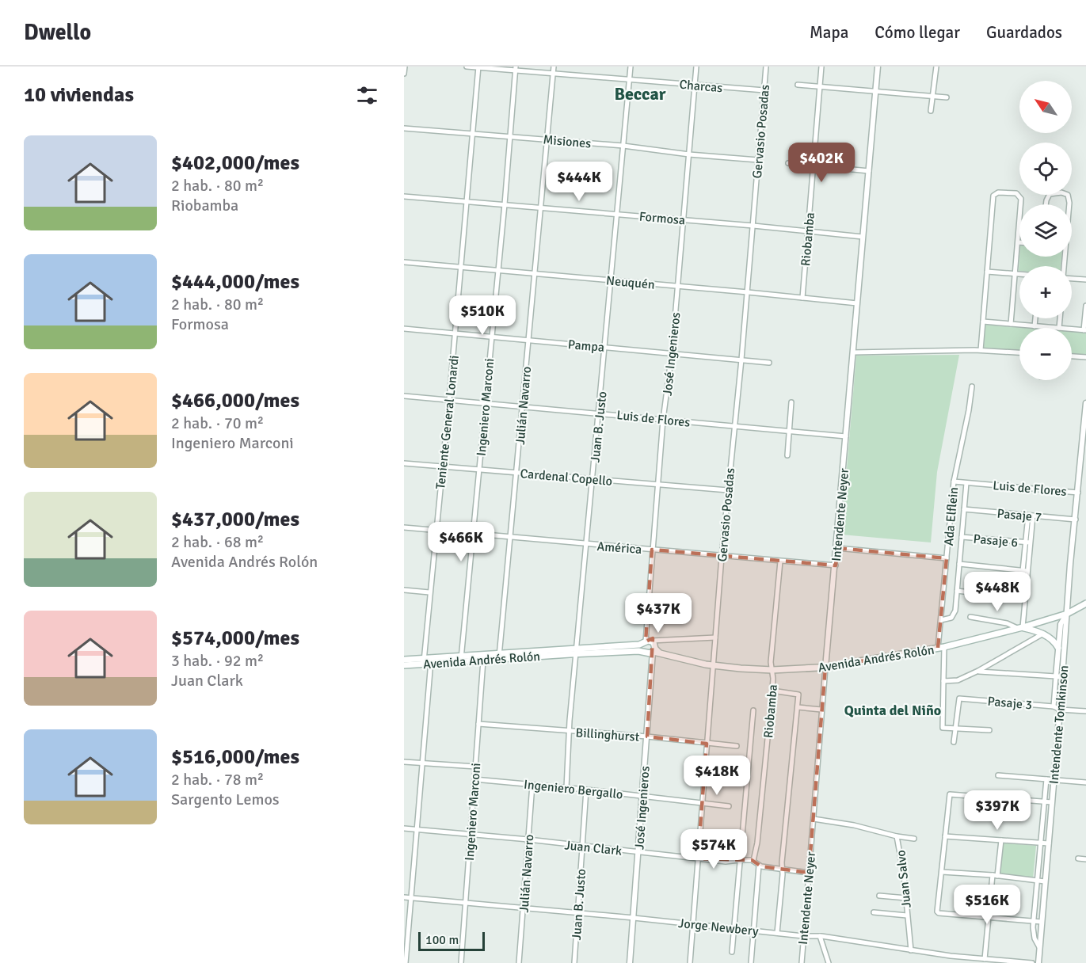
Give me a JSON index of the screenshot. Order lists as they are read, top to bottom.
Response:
{
  "streets": {
    "main road": ["Avenida Andrés Rolón"],
    "street": [
      "Charcas",
      "Gervasio Posadas",
      "Misiones",
      "Formosa",
      "Riobamba",
      "Neuquén",
      "Pampa",
      "José Ingenieros",
      "Julián Navarro",
      "Ingeniero Marconi",
      "Luis de Flores",
      "Teniente General Lonardi",
      "Juan B. Justo",
      "Cardenal Copello",
      "Intendente Neyer",
      "Pasaje 7",
      "Ada Elflein",
      "Pasaje 6",
      "América",
      "Pasaje 3",
      "Intendente Tomkinson",
      "Billinghurst",
      "Ingeniero Bergallo",
      "Juan Clark",
      "Juan Salvo",
      "Jorge Newbery"
    ]
  },
  "crossings": [
    ["Charcas", "Gervasio Posadas"],
    ["Charcas", "José Ingenieros"],
    ["Charcas", "Julián Navarro"],
    ["Charcas", "Ingeniero Marconi"],
    ["Charcas", "Teniente General Lonardi"],
    ["Charcas", "Juan B. Justo"],
    ["Gervasio Posadas", "Misiones"],
    ["Gervasio Posadas", "Formosa"],
    ["Gervasio Posadas", "Neuquén"],
    ["Gervasio Posadas", "Pampa"],
    ["Gervasio Posadas", "Luis de Flores"],
    ["Gervasio Posadas", "Cardenal Copello"],
    ["Gervasio Posadas", "América"],
    ["Gervasio Posadas", "Avenida Andrés Rolón"],
    ["Gervasio Posadas", "Billinghurst"],
    ["Gervasio Posadas", "Ingeniero Bergallo"],
    ["Gervasio Posadas", "Juan Clark"],
    ["Gervasio Posadas", "Jorge Newbery"],
    ["Misiones", "José Ingenieros"],
    ["Misiones", "Julián Navarro"],
    ["Misiones", "Ingeniero Marconi"],
    ["Misiones", "Teniente General Lonardi"],
    ["Misiones", "Juan B. Justo"],
    ["Formosa", "Riobamba"],
    ["Formosa", "José Ingenieros"],
    ["Formosa", "Julián Navarro"],
    ["Formosa", "Ingeniero Marconi"],
    ["Formosa", "Teniente General Lonardi"],
    ["Formosa", "Juan B. Justo"],
    ["Formosa", "Intendente Neyer"],
    ["Riobamba", "Neuquén"],
    ["Riobamba", "América"],
    ["Riobamba", "Avenida Andrés Rolón"],
    ["Riobamba", "Juan Clark"],
    ["Neuquén", "José Ingenieros"],
    ["Neuquén", "Julián Navarro"],
    ["Neuquén", "Ingeniero Marconi"],
    ["Neuquén", "Teniente General Lonardi"],
    ["Neuquén", "Juan B. Justo"],
    ["Neuquén", "Intendente Neyer"],
    ["Pampa", "José Ingenieros"],
    ["Pampa", "Julián Navarro"],
    ["Pampa", "Ingeniero Marconi"],
    ["Pampa", "Teniente General Lonardi"],
    ["Pampa", "Juan B. Justo"],
    ["José Ingenieros", "Luis de Flores"],
    ["José Ingenieros", "Cardenal Copello"],
    ["José Ingenieros", "América"],
    ["José Ingenieros", "Avenida Andrés Rolón"],
    ["José Ingenieros", "Billinghurst"],
    ["José Ingenieros", "Ingeniero Bergallo"],
    ["José Ingenieros", "Juan Clark"],
    ["José Ingenieros", "Jorge Newbery"],
    ["Julián Navarro", "Luis de Flores"],
    ["Julián Navarro", "Cardenal Copello"],
    ["Julián Navarro", "América"],
    ["Julián Navarro", "Avenida Andrés Rolón"],
    ["Julián Navarro", "Ingeniero Bergallo"],
    ["Julián Navarro", "Juan Clark"],
    ["Julián Navarro", "Jorge Newbery"],
    ["Ingeniero Marconi", "Luis de Flores"],
    ["Ingeniero Marconi", "Cardenal Copello"],
    ["Ingeniero Marconi", "América"],
    ["Ingeniero Marconi", "Avenida Andrés Rolón"],
    ["Ingeniero Marconi", "Billinghurst"],
    ["Ingeniero Marconi", "Ingeniero Bergallo"],
    ["Ingeniero Marconi", "Juan Clark"],
    ["Ingeniero Marconi", "Jorge Newbery"],
    ["Luis de Flores", "Teniente General Lonardi"],
    ["Luis de Flores", "Juan B. Justo"],
    ["Luis de Flores", "Intendente Neyer"],
    ["Luis de Flores", "Ada Elflein"],
    ["Luis de Flores", "Intendente Tomkinson"],
    ["Teniente General Lonardi", "Cardenal Copello"],
    ["Teniente General Lonardi", "América"],
    ["Teniente General Lonardi", "Avenida Andrés Rolón"],
    ["Juan B. Justo", "Cardenal Copello"],
    ["Juan B. Justo", "América"],
    ["Juan B. Justo", "Avenida Andrés Rolón"],
    ["Juan B. Justo", "Billinghurst"],
    ["Juan B. Justo", "Ingeniero Bergallo"],
    ["Juan B. Justo", "Juan Clark"],
    ["Juan B. Justo", "Jorge Newbery"],
    ["Intendente Neyer", "América"],
    ["Intendente Neyer", "Avenida Andrés Rolón"],
    ["Intendente Neyer", "Juan Salvo"],
    ["Intendente Neyer", "Jorge Newbery"],
    ["Pasaje 7", "Intendente Tomkinson"],
    ["Ada Elflein", "Avenida Andrés Rolón"],
    ["Ada Elflein", "Pasaje 3"],
    ["Avenida Andrés Rolón", "Intendente Tomkinson"],
    ["Pasaje 3", "Intendente Tomkinson"],
    ["Juan Salvo", "Jorge Newbery"]
  ],
  "districts": ["Beccar", "Quinta del Niño"],
  "scale_bar": "100 m",
  "north": "top left",
  "page": {
    "header": "Dwello",
    "nav": ["Mapa", "Cómo llegar", "Guardados"],
    "heading": "10 viviendas",
    "map_buttons": ["+", "−"],
    "list": [
      {
        "name": "$402,000/mes",
        "note": "2 hab. · 80 m² · Riobamba"
      },
      {
        "name": "$444,000/mes",
        "note": "2 hab. · 80 m² · Formosa"
      },
      {
        "name": "$466,000/mes",
        "note": "2 hab. · 70 m² · Ingeniero Marconi"
      },
      {
        "name": "$437,000/mes",
        "note": "2 hab. · 68 m² · Avenida Andrés Rolón"
      },
      {
        "name": "$574,000/mes",
        "note": "3 hab. · 92 m² · Juan Clark"
      },
      {
        "name": "$516,000/mes",
        "note": "2 hab. · 78 m² · Sargento Lemos"
      }
    ],
    "price": [
      "$402K",
      "$444K",
      "$510K",
      "$466K",
      "$448K",
      "$437K",
      "$418K",
      "$397K",
      "$574K",
      "$516K"
    ],
    "scale": "100 m"
  }
}
